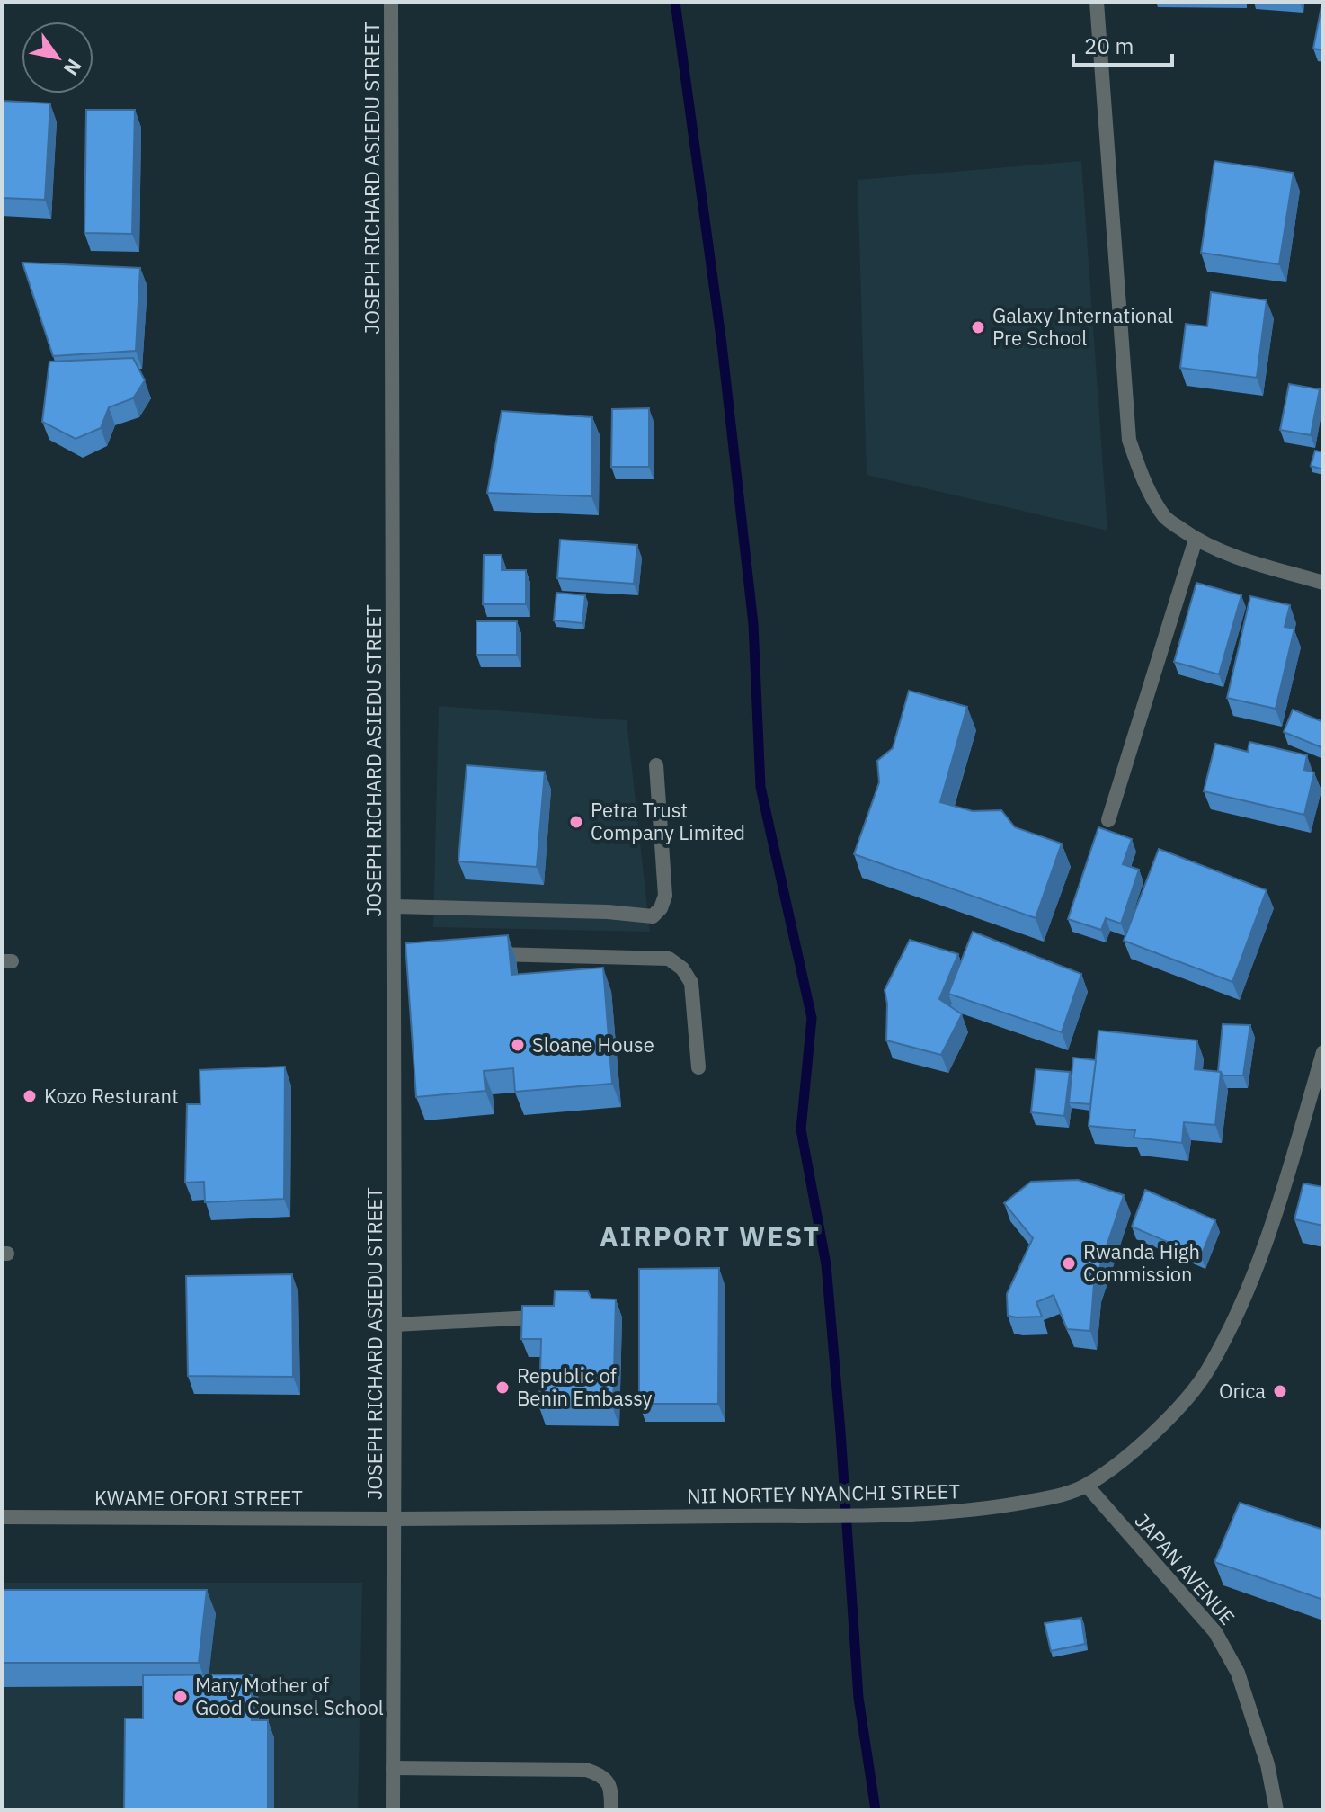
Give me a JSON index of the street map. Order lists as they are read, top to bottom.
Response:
{
  "streets": {
    "street": [
      "JOSEPH RICHARD ASIEDU STREET",
      "NII NORTEY NYANCHI STREET",
      "KWAME OFORI STREET",
      "JAPAN AVENUE"
    ]
  },
  "crossings": [
    ["JOSEPH RICHARD ASIEDU STREET", "NII NORTEY NYANCHI STREET"],
    ["JOSEPH RICHARD ASIEDU STREET", "KWAME OFORI STREET"],
    ["NII NORTEY NYANCHI STREET", "KWAME OFORI STREET"],
    ["NII NORTEY NYANCHI STREET", "JAPAN AVENUE"]
  ],
  "districts": ["AIRPORT WEST"],
  "places": [
    "Galaxy International Pre School",
    "Petra Trust Company Limited",
    "Sloane House",
    "Kozo Resturant",
    "Rwanda High Commission",
    "Republic of Benin Embassy",
    "Orica",
    "Mary Mother of Good Counsel School"
  ],
  "scale_bar": "20 m",
  "north": "bottom right"
}
